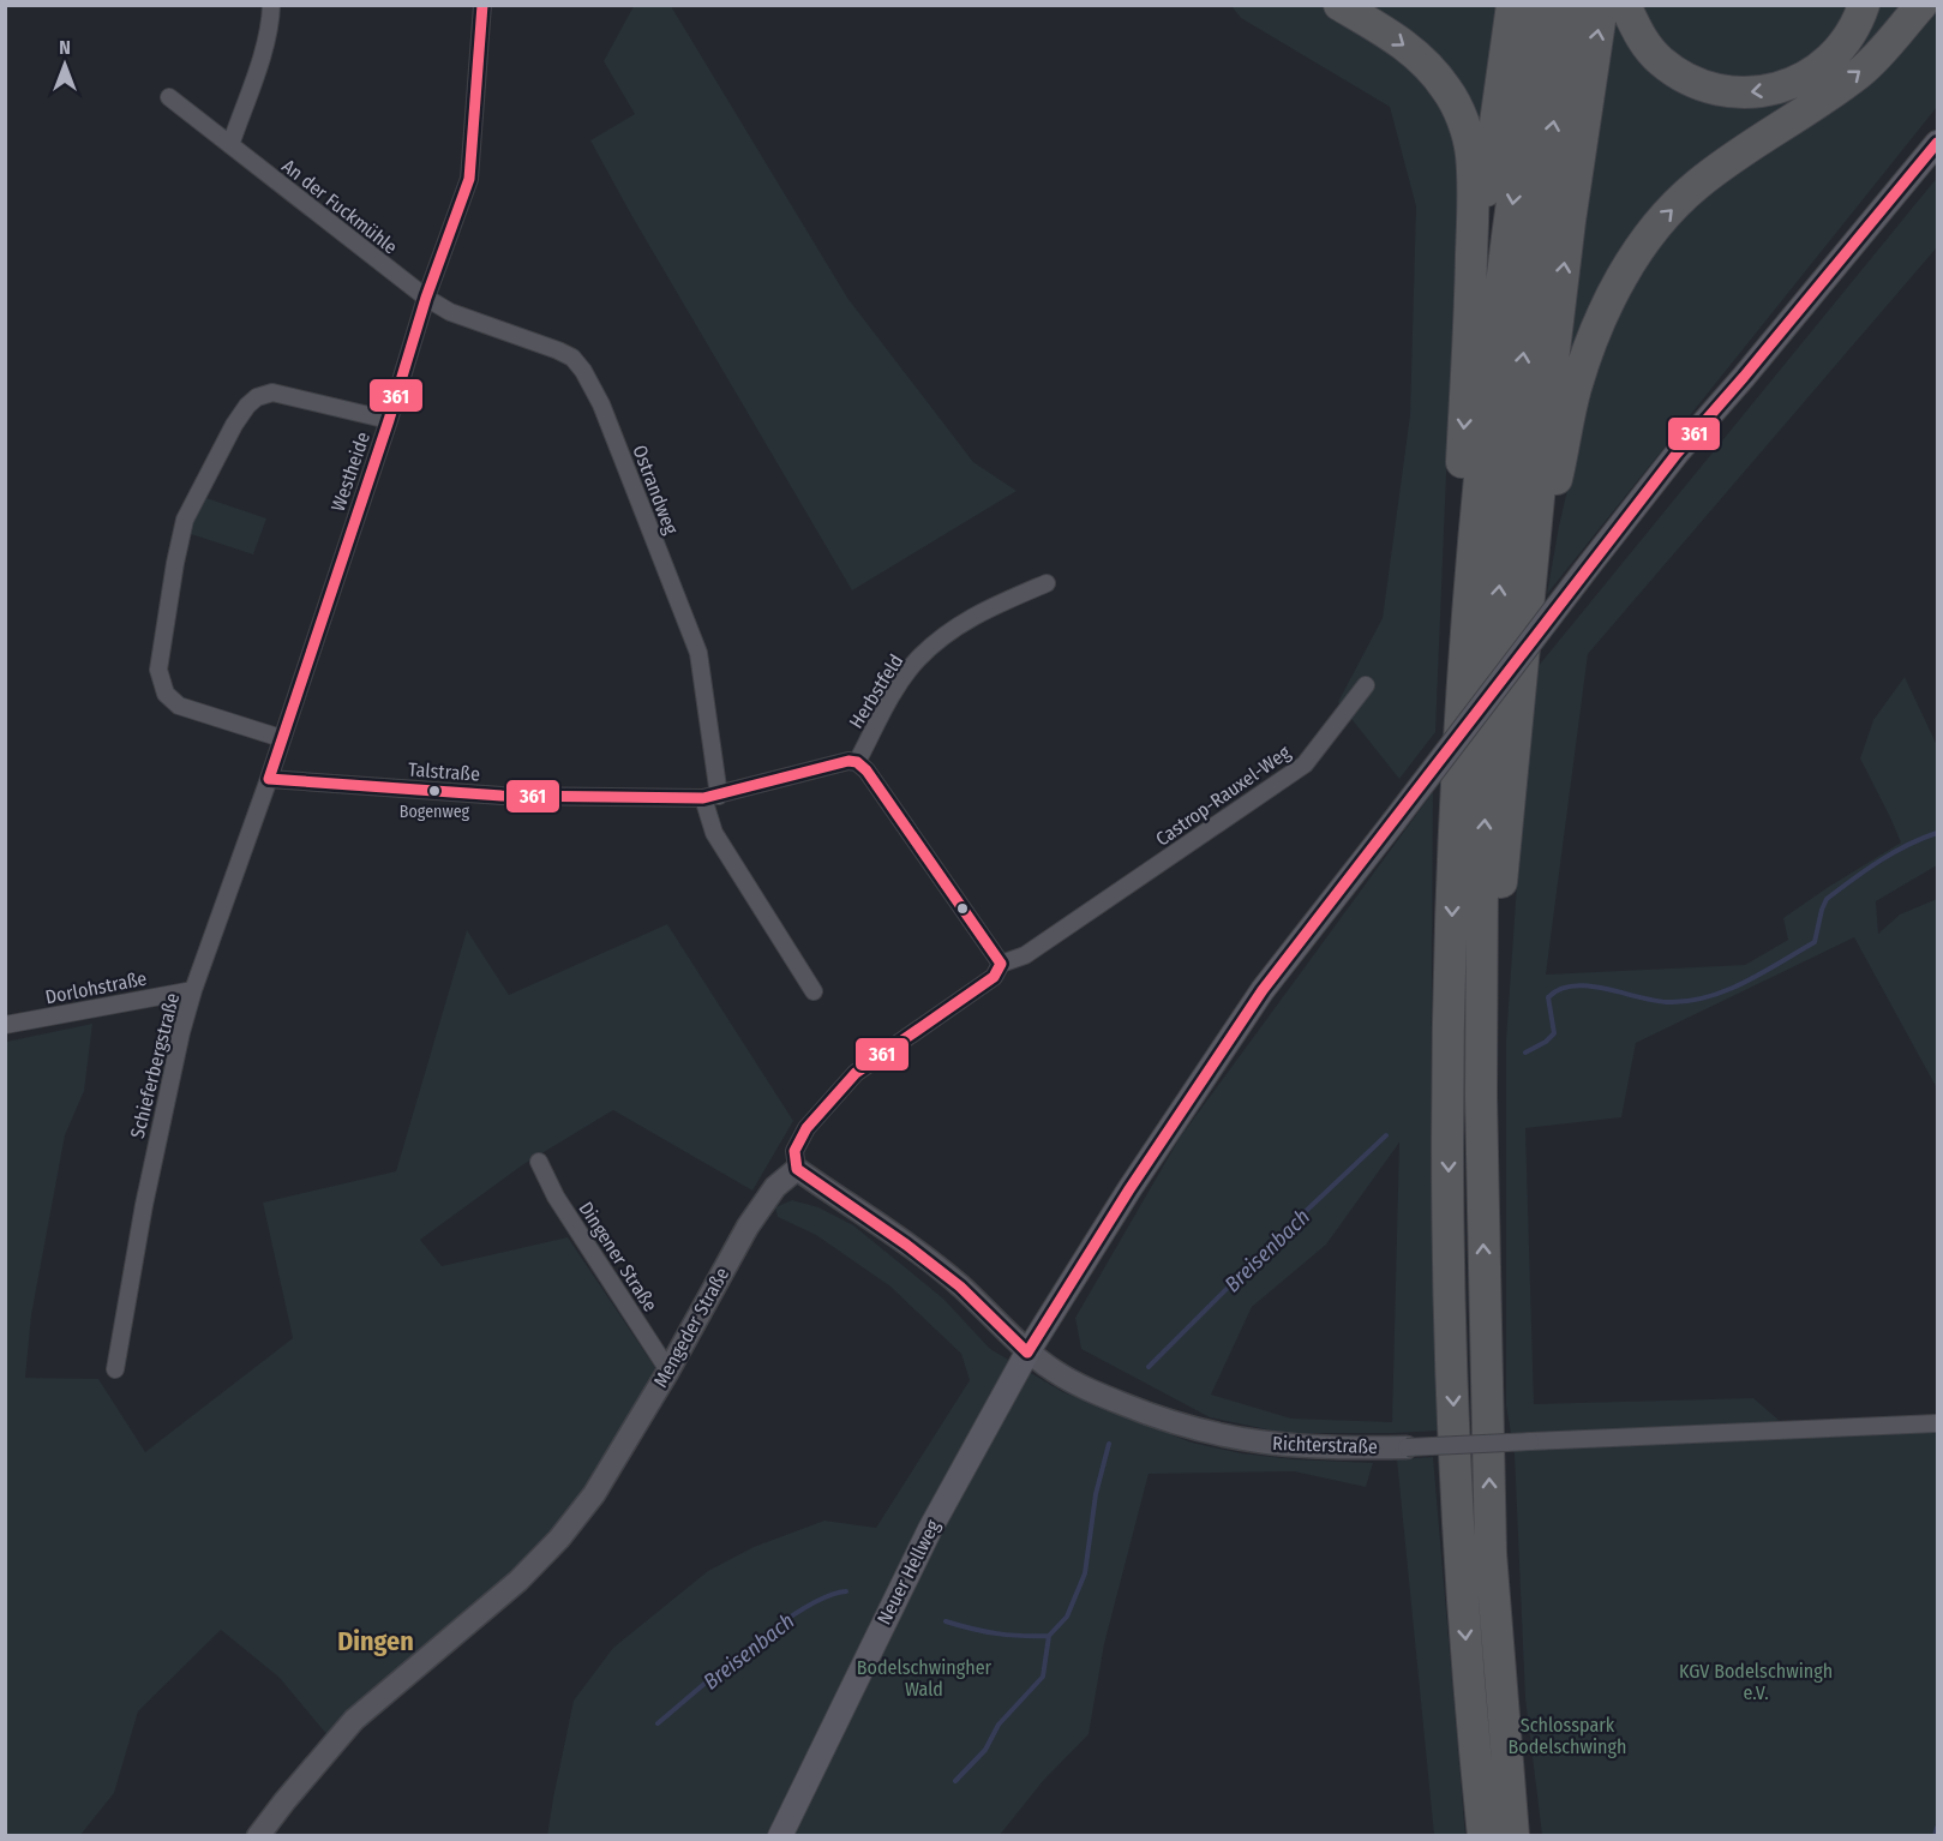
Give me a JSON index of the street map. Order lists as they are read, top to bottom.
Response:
{
  "streets": {
    "main road": ["Neuer Hellweg"],
    "street": [
      "An der Fuckmühle",
      "Westheide",
      "Ostrandweg",
      "Herbstfeld",
      "Talstraße",
      "Castrop-Rauxel-Weg",
      "Dorlohstraße",
      "Schieferbergstraße",
      "Dingener Straße",
      "Mengeder Straße",
      "Richterstraße"
    ]
  },
  "crossings": [
    ["An der Fuckmühle", "Westheide"],
    ["An der Fuckmühle", "Ostrandweg"],
    ["Westheide", "Ostrandweg"],
    ["Westheide", "Talstraße"],
    ["Westheide", "Schieferbergstraße"],
    ["Ostrandweg", "Talstraße"],
    ["Herbstfeld", "Talstraße"],
    ["Talstraße", "Schieferbergstraße"],
    ["Dorlohstraße", "Schieferbergstraße"],
    ["Dingener Straße", "Mengeder Straße"],
    ["Mengeder Straße", "Richterstraße"],
    ["Richterstraße", "Neuer Hellweg"]
  ],
  "districts": ["Dingen"],
  "water": ["Breisenbach"],
  "parks": ["Bodelschwingher Wald", "KGV Bodelschwingh e.V.", "Schlosspark Bodelschwingh"],
  "places": ["Bogenweg"],
  "lines": ["transit line 361"],
  "north": "top"
}
